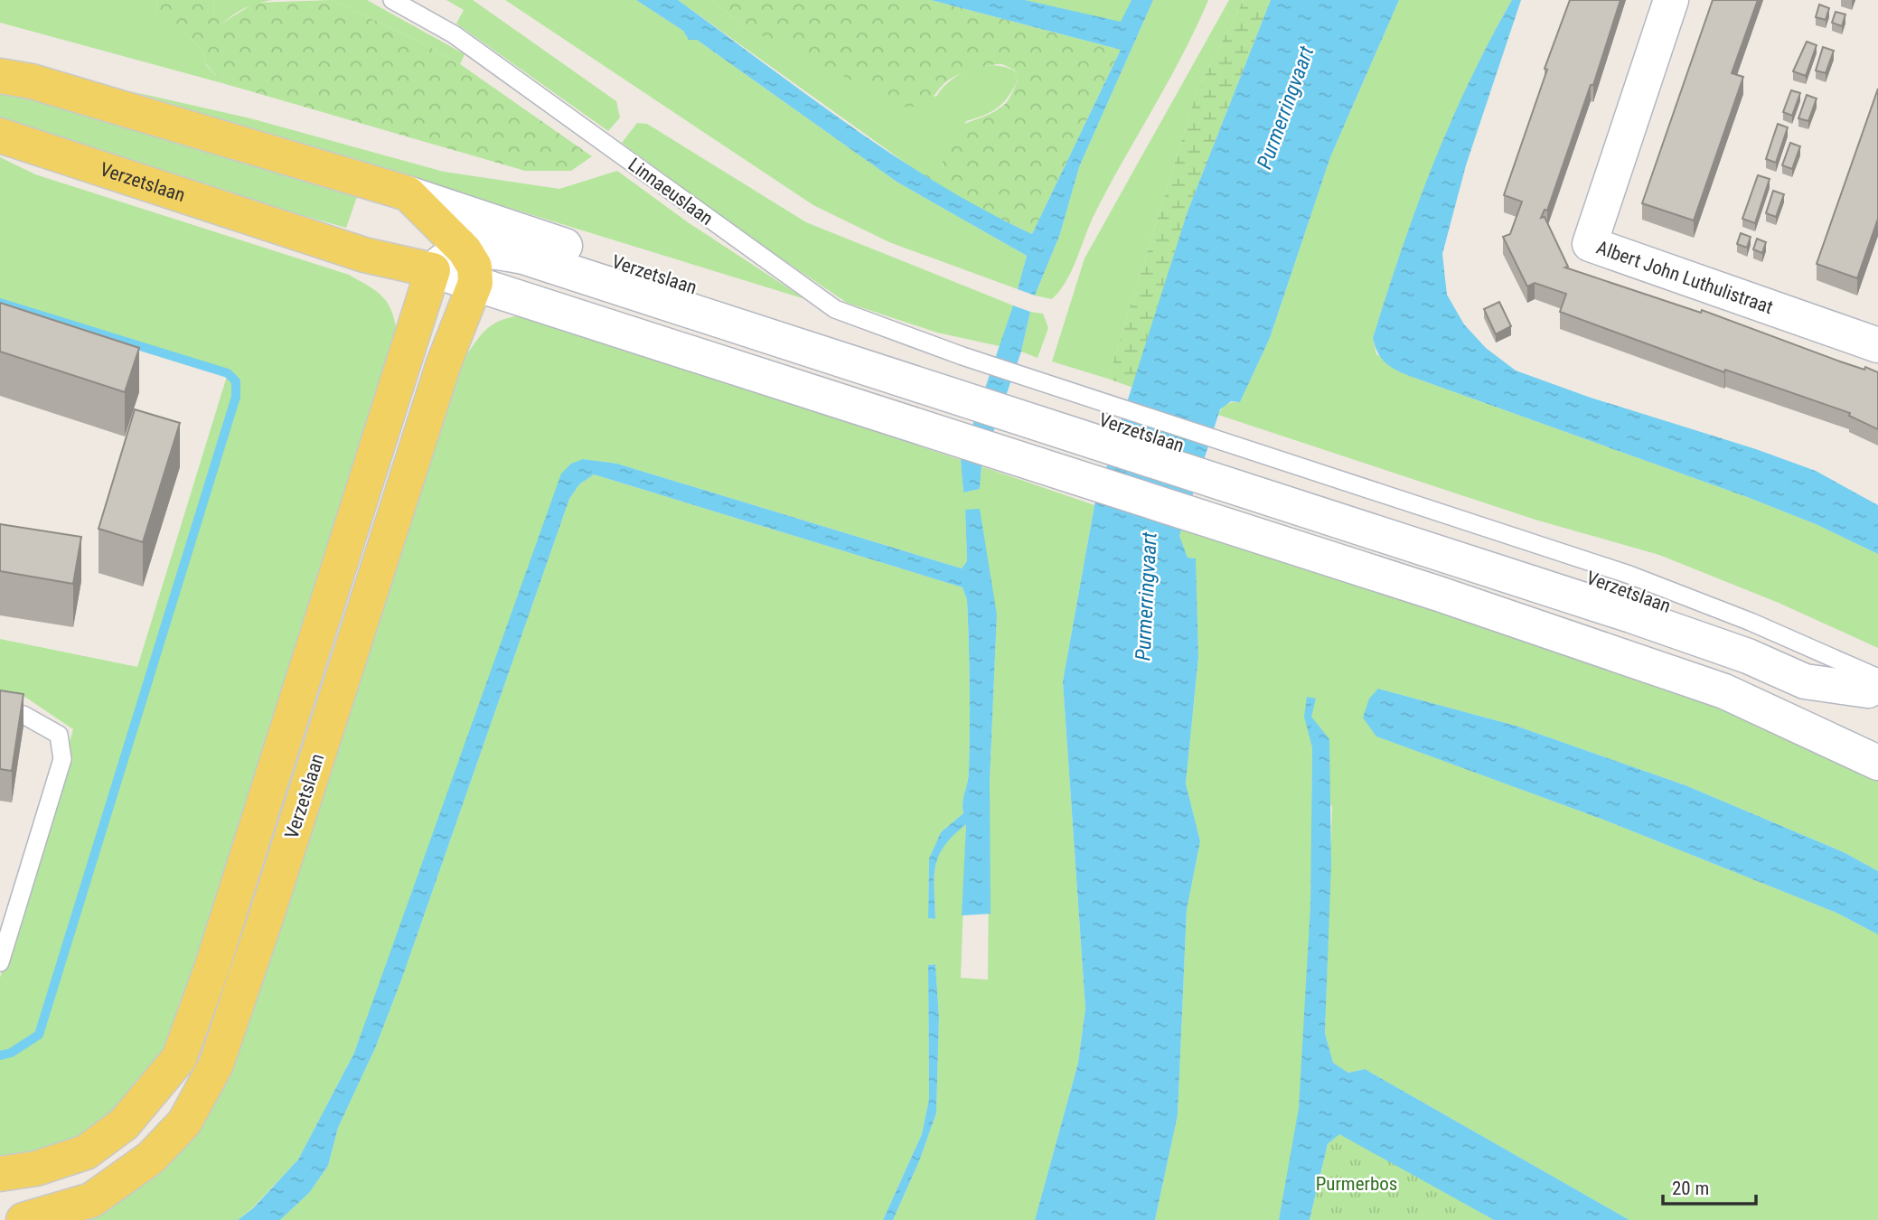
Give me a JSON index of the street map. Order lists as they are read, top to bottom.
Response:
{
  "streets": {
    "main road": ["Verzetslaan", "Albert John Luthulistraat"],
    "lane": ["Linnaeuslaan"]
  },
  "crossings": [
    ["Verzetslaan", "Linnaeuslaan"]
  ],
  "water": ["Purmerringvaart"],
  "parks": ["Purmerbos"],
  "scale_bar": "20 m"
}
